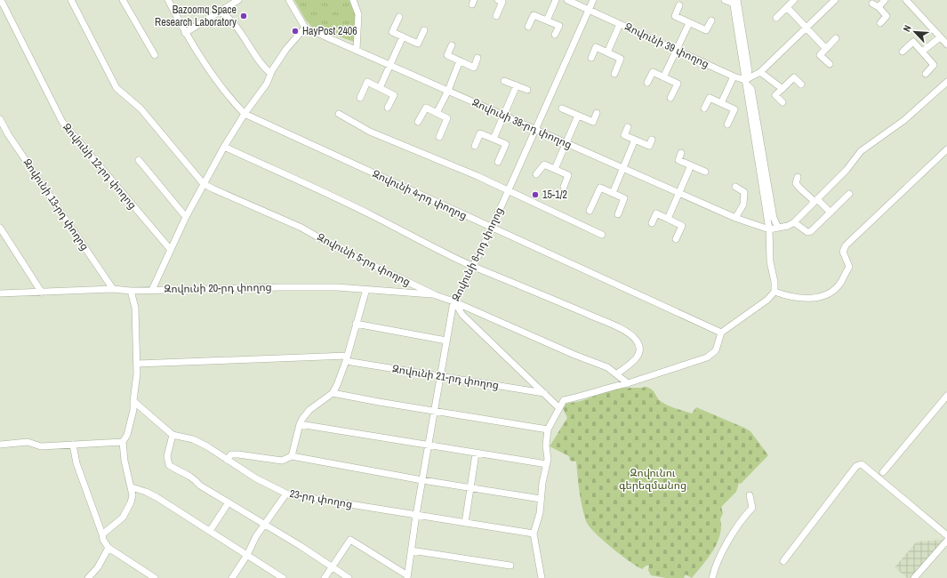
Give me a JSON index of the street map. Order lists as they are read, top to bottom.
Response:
{
  "streets": {
    "street": [
      "Զովունի 39 փողոց",
      "Զովունի 38-րդ փողոց",
      "Զովունի 12-րդ փողոց",
      "Զովունի 4-րդ փողոց",
      "Զովունի 13-րդ փողոց",
      "Զովունի 6-րդ փողոց",
      "Զովունի 5-րդ փողոց",
      "Զովունի 20-րդ փողոց",
      "Զովունի 21-րդ փողոց",
      "23-րդ փողոց"
    ]
  },
  "crossings": [
    ["Զովունի 39 փողոց", "Զովունի 6-րդ փողոց"],
    ["Զովունի 38-րդ փողոց", "Զովունի 6-րդ փողոց"],
    ["Զովունի 4-րդ փողոց", "Զովունի 6-րդ փողոց"],
    ["Զովունի 13-րդ փողոց", "Զովունի 20-րդ փողոց"],
    ["Զովունի 6-րդ փողոց", "Զովունի 5-րդ փողոց"],
    ["Զովունի 6-րդ փողոց", "Զովունի 21-րդ փողոց"],
    ["Զովունի 6-րդ փողոց", "23-րդ փողոց"],
    ["Զովունի 5-րդ փողոց", "Զովունի 20-րդ փողոց"]
  ],
  "parks": ["Զովունու գերեզմանոց"],
  "places": ["Bazoomq Space Research Laboratory", "HayPost 2406", "15-1/2"],
  "north": "top left"
}
